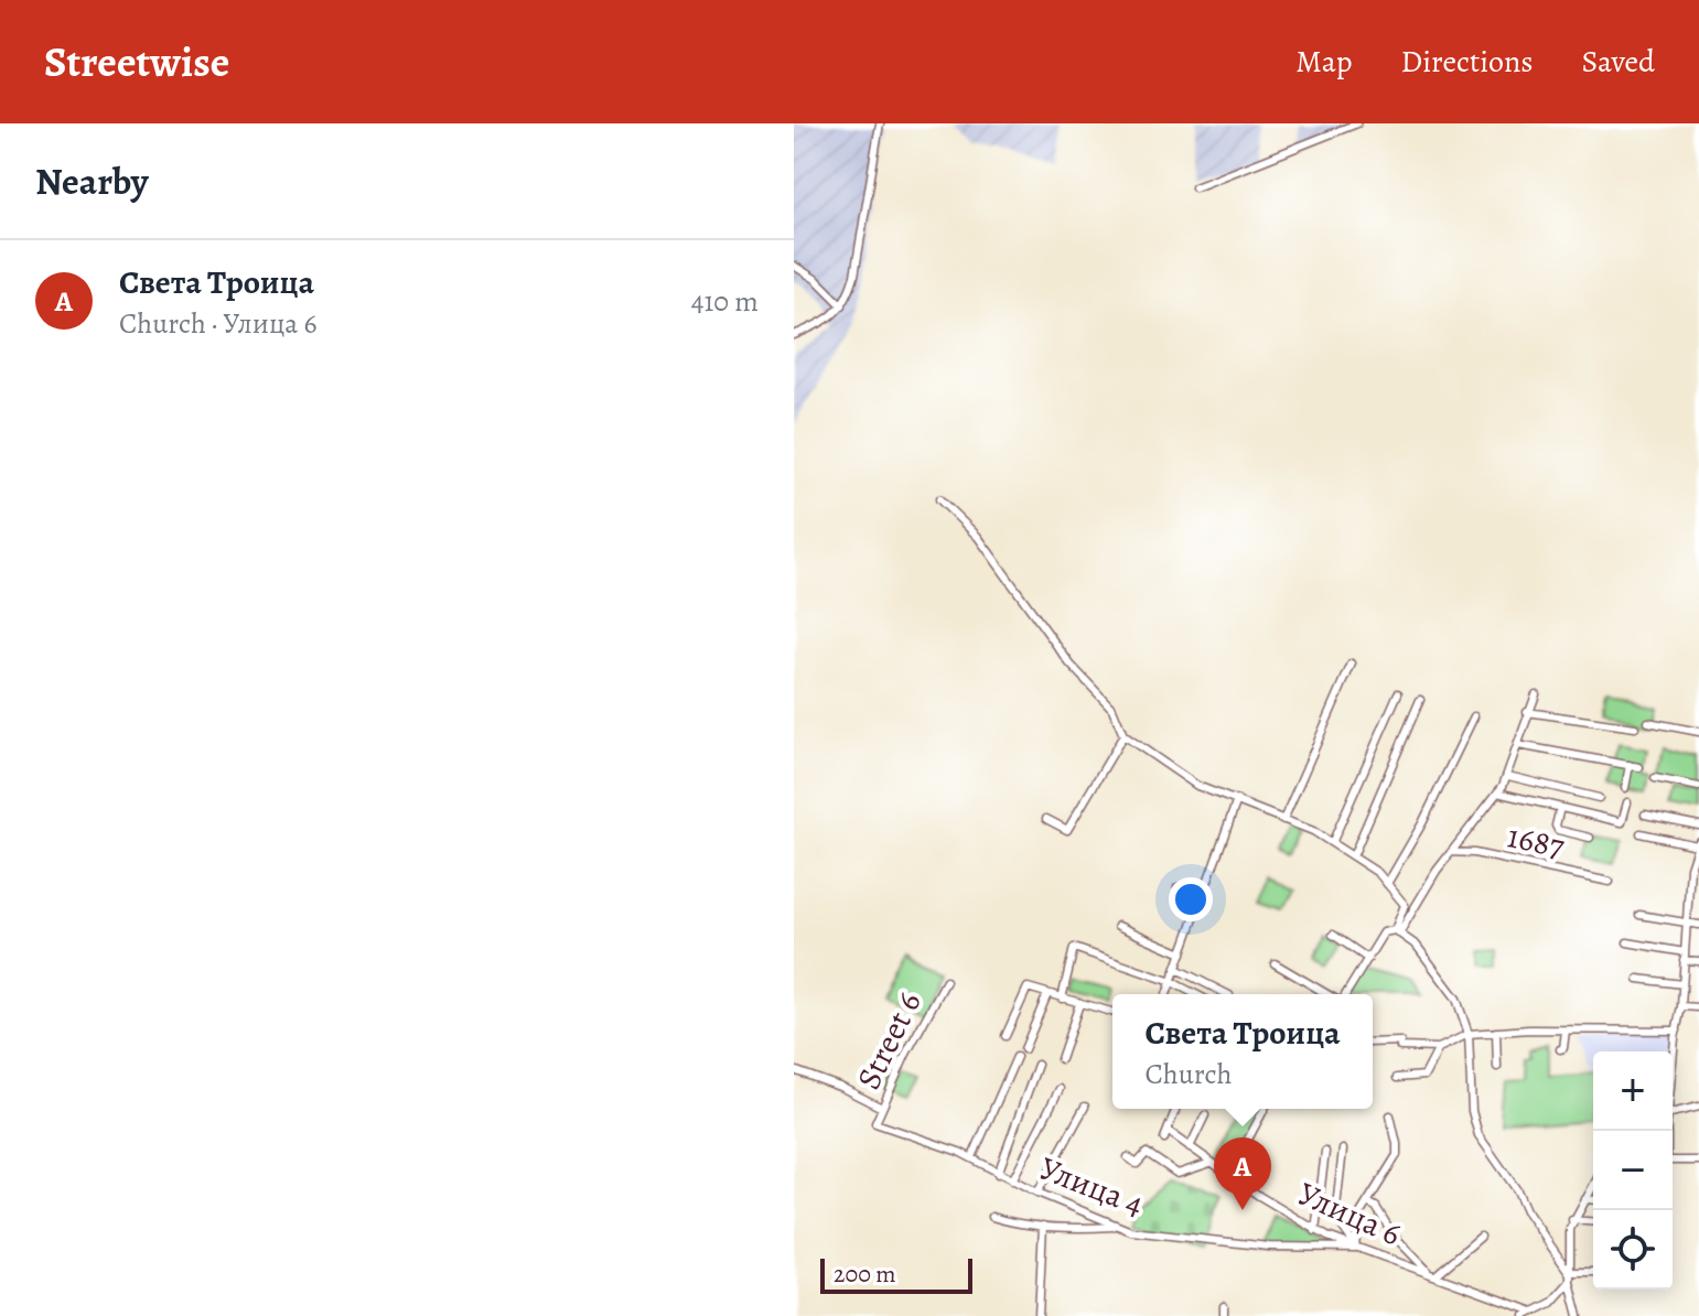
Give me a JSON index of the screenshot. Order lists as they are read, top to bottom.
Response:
{
  "streets": {
    "street": [
      "1687",
      "Street 6",
      "Улица 4",
      "Улица 6"
    ]
  },
  "crossings": [
    ["Street 6", "Улица 4"],
    ["Улица 4", "Улица 6"]
  ],
  "scale_bar": "200 m",
  "page": {
    "header": "Streetwise",
    "nav": ["Map", "Directions", "Saved"],
    "heading": "Nearby",
    "list": [
      {
        "mark": "A",
        "name": "Света Троица",
        "note": "Church · Улица 6",
        "value": "410 m"
      }
    ],
    "popup": ["Света Троица", "Church"],
    "map_buttons": ["+", "−"],
    "pins": "A",
    "scale": "200 m"
  }
}
